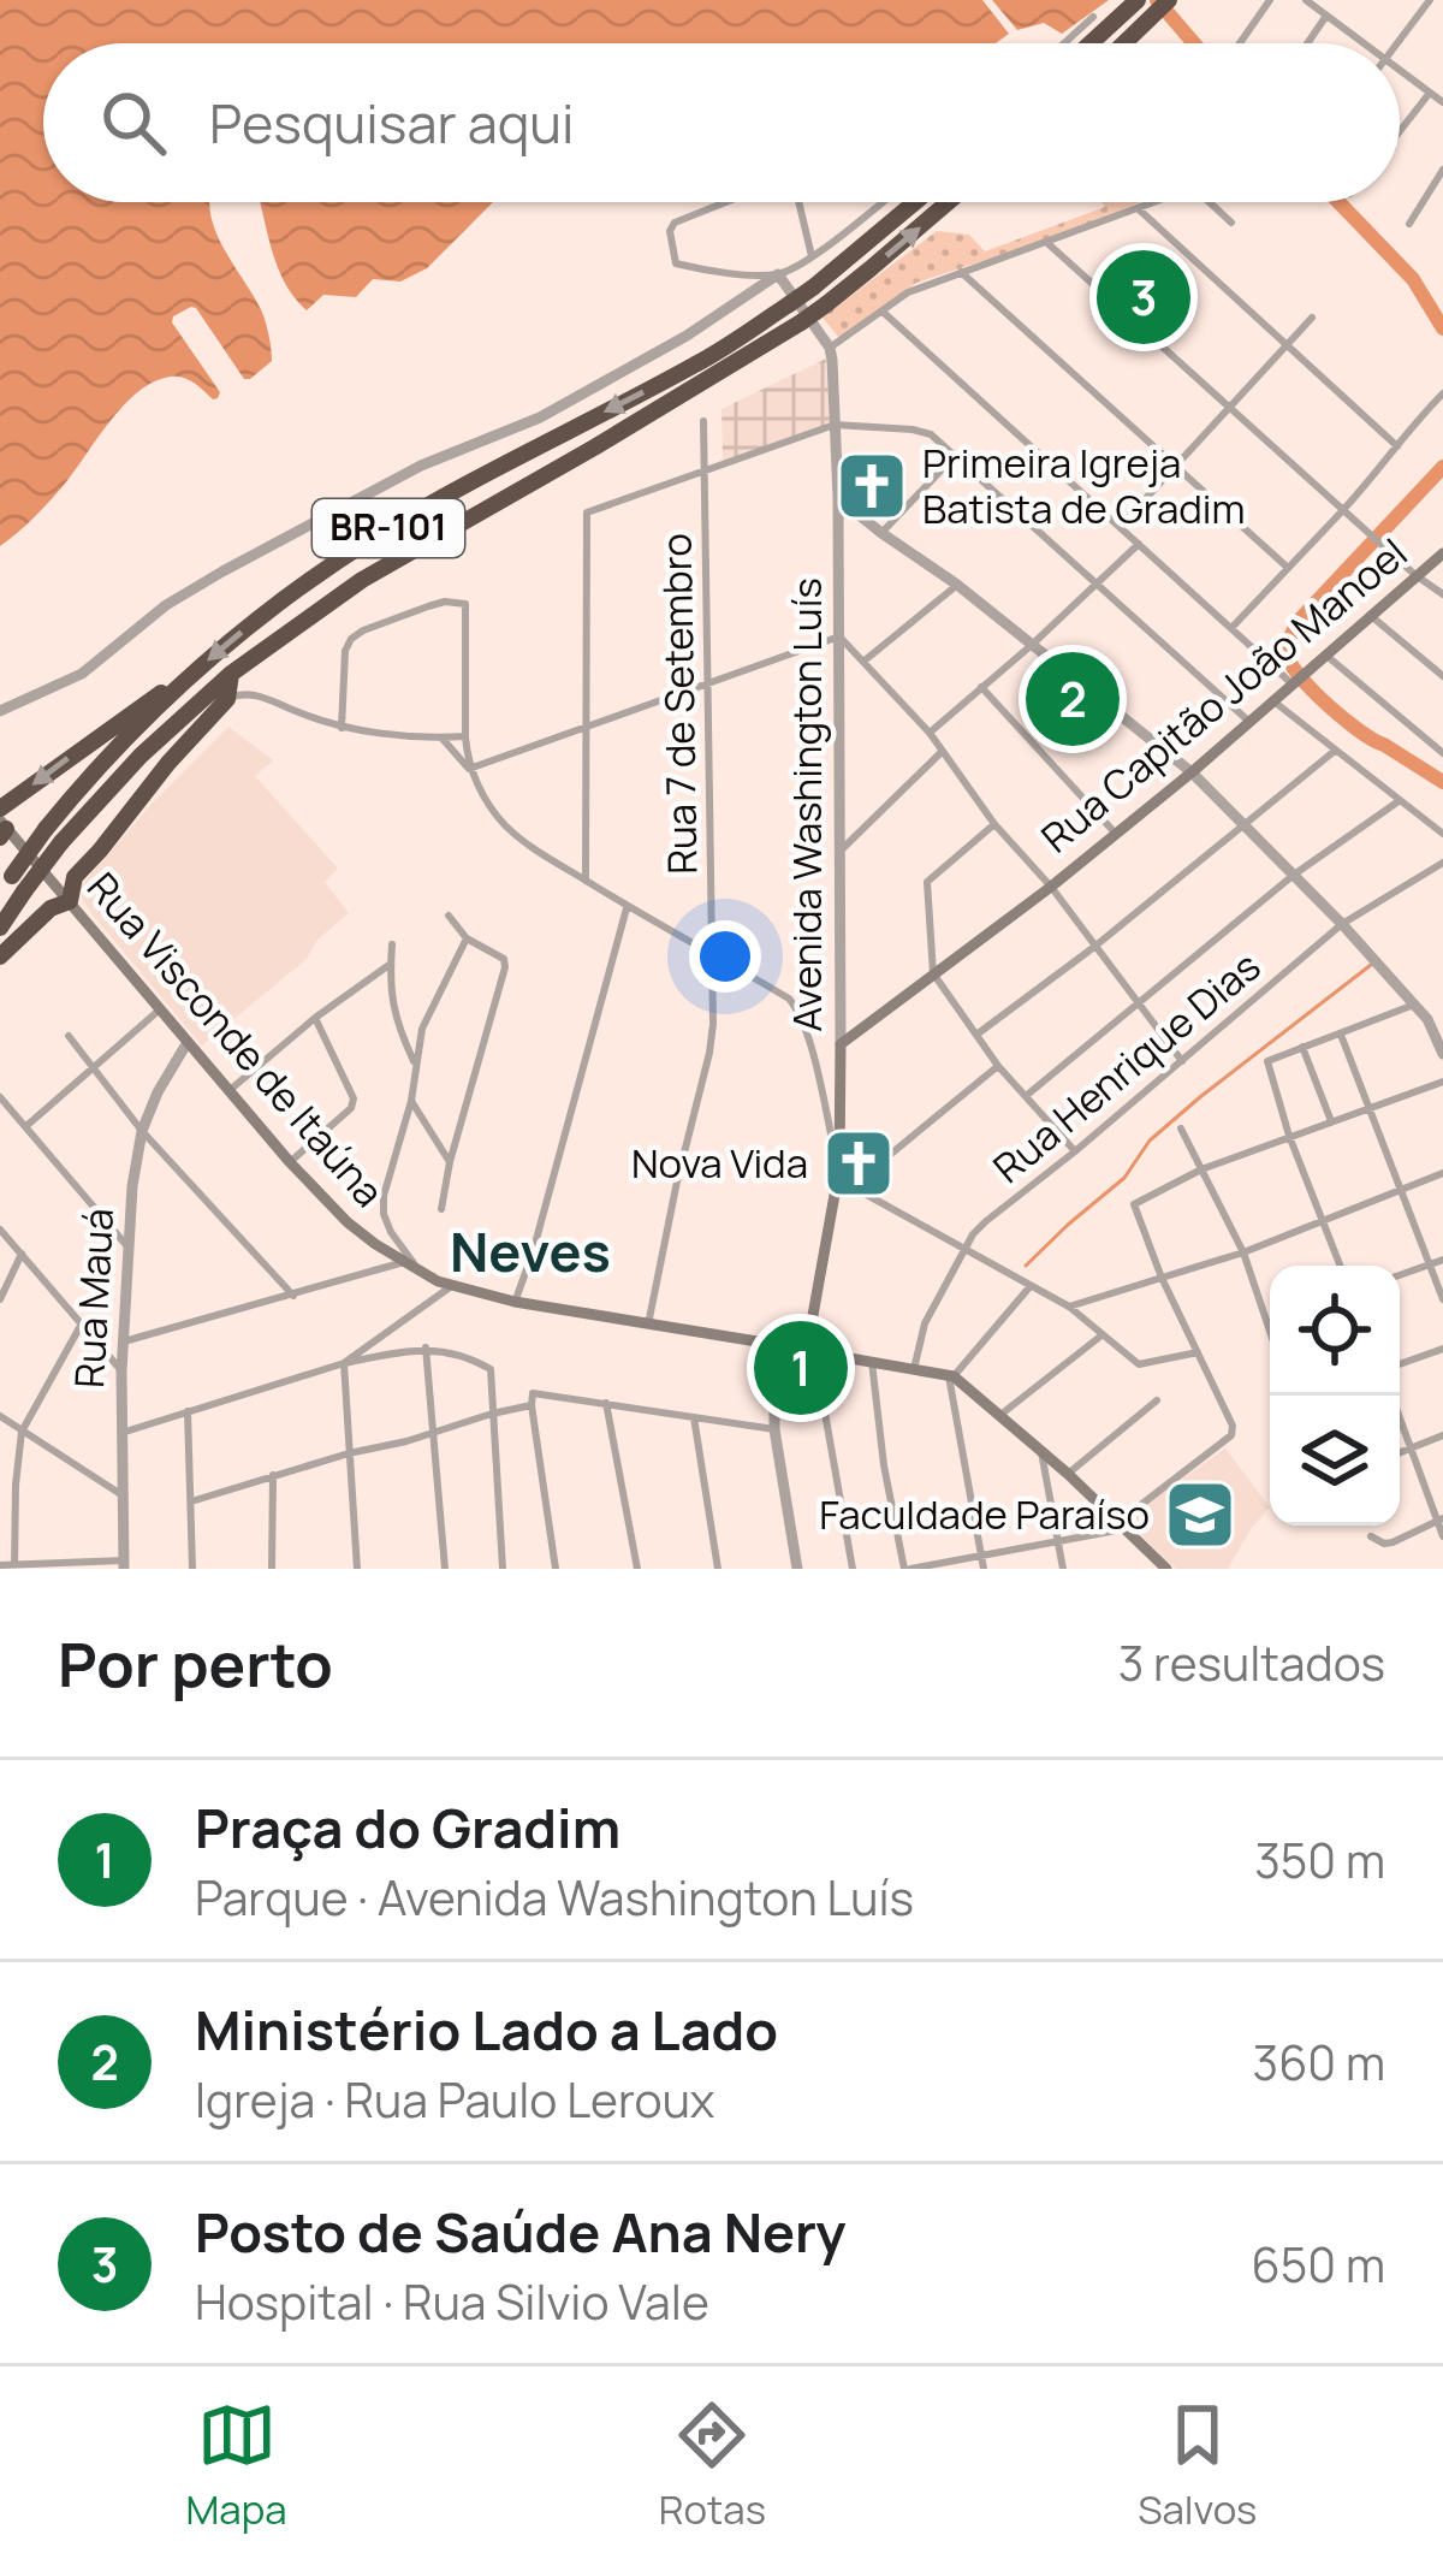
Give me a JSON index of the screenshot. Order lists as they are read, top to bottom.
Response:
{
  "streets": {
    "highway": ["BR-101"],
    "main road": ["Rua Capitão João Manoel", "Avenida Washington Luís", "Rua Visconde de Itaúna"],
    "street": ["Rua 7 de Setembro", "Rua Henrique Dias", "Rua Mauá"]
  },
  "crossings": [
    ["Rua Capitão João Manoel", "Avenida Washington Luís"],
    ["Rua 7 de Setembro", "Rua Visconde de Itaúna"],
    ["Avenida Washington Luís", "Rua Visconde de Itaúna"],
    ["Rua Visconde de Itaúna", "Rua Mauá"]
  ],
  "districts": ["Neves"],
  "places": {
    "church": ["Primeira Igreja Batista de Gradim", "Nova Vida"],
    "school or university": ["Faculdade Paraíso"]
  },
  "page": {
    "search": "Pesquisar aqui",
    "pins": ["3", "2", "1"],
    "heading": ["Por perto", "3 resultados"],
    "list": [
      {
        "mark": "1",
        "name": "Praça do Gradim",
        "note": "Parque · Avenida Washington Luís",
        "value": "350 m"
      },
      {
        "mark": "2",
        "name": "Ministério Lado a Lado",
        "note": "Igreja · Rua Paulo Leroux",
        "value": "360 m"
      },
      {
        "mark": "3",
        "name": "Posto de Saúde Ana Nery",
        "note": "Hospital · Rua Silvio Vale",
        "value": "650 m"
      }
    ],
    "nav": ["Mapa", "Rotas", "Salvos"]
  }
}
